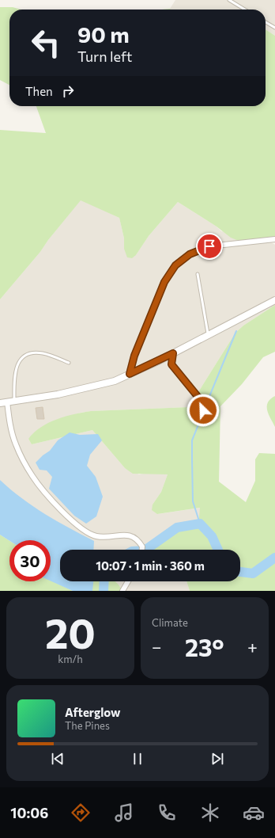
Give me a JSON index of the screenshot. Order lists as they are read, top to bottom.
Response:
{
  "page": {
    "turn": ["90 m", "Turn left"],
    "then": "Then",
    "limit": "30",
    "trip": "10:07 · 1 min · 360 m",
    "tile": [
      ["20", "km/h"],
      "Climate"
    ],
    "heat": ["−", "23°", "+"],
    "song": ["Afterglow", "The Pines"],
    "tabs": "10:06"
  }
}
